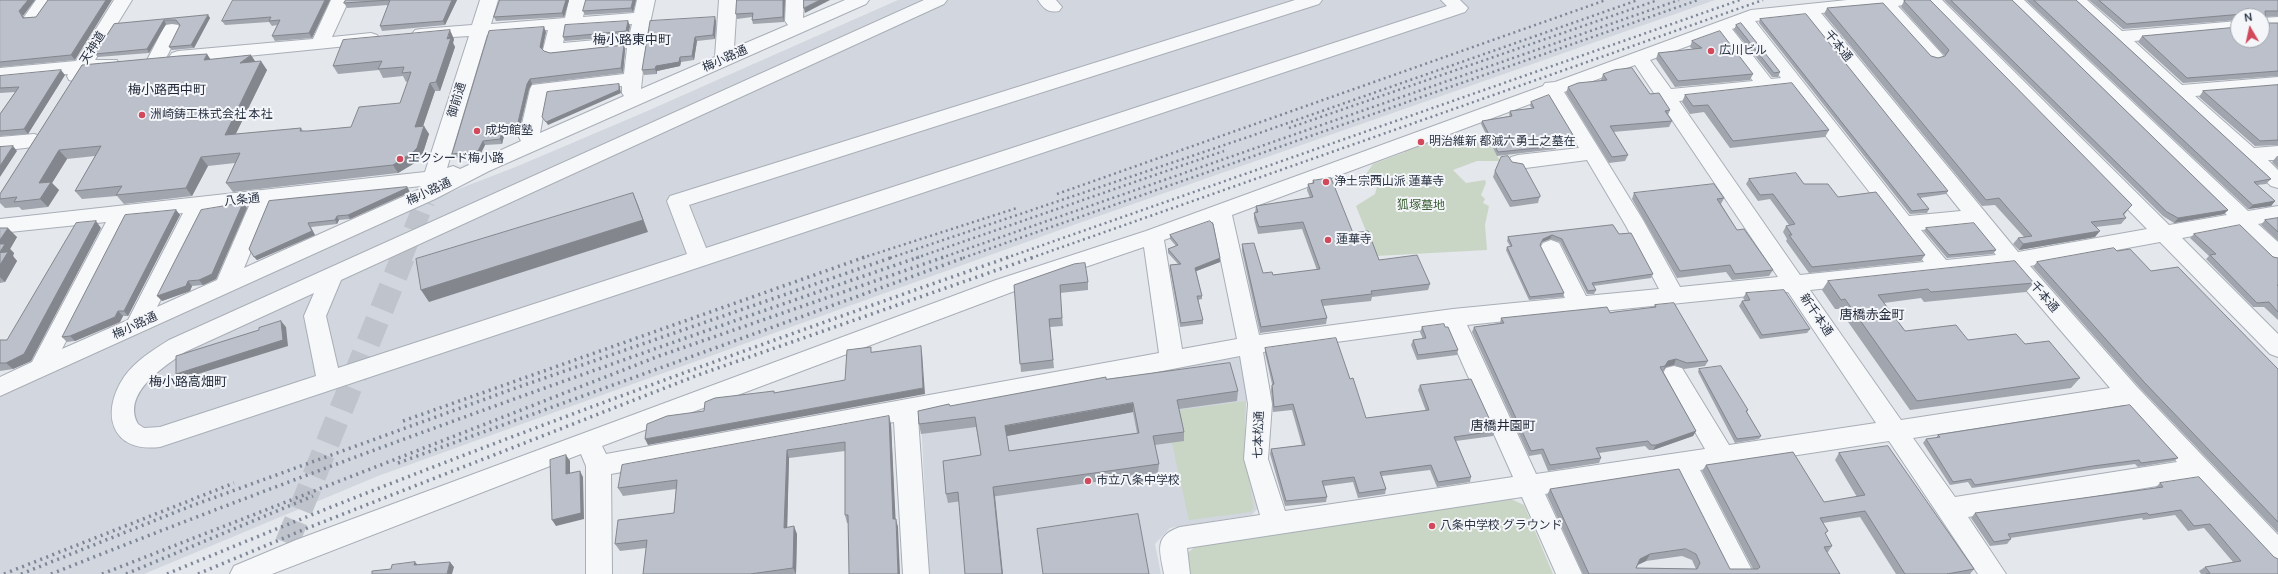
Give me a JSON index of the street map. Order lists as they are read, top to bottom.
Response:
{
  "streets": {
    "street": [
      "千本通",
      "天神道",
      "梅小路通",
      "御前通",
      "八条通",
      "新千本通",
      "七本松通"
    ]
  },
  "crossings": [
    ["梅小路通", "御前通"],
    ["梅小路通", "八条通"],
    ["御前通", "八条通"]
  ],
  "districts": [
    "梅小路東中町",
    "梅小路西中町",
    "唐橋赤金町",
    "梅小路高畑町",
    "唐橋井園町"
  ],
  "parks": ["狐塚墓地"],
  "places": [
    "広川ビル",
    "洲崎鋳工株式会社 本社",
    "成均館塾",
    "明治維新 都滅六勇士之墓在",
    "エクシード梅小路",
    "浄土宗西山派 蓮華寺",
    "蓮華寺",
    "市立八条中学校",
    "八条中学校 グラウンド"
  ],
  "north": "top"
}
